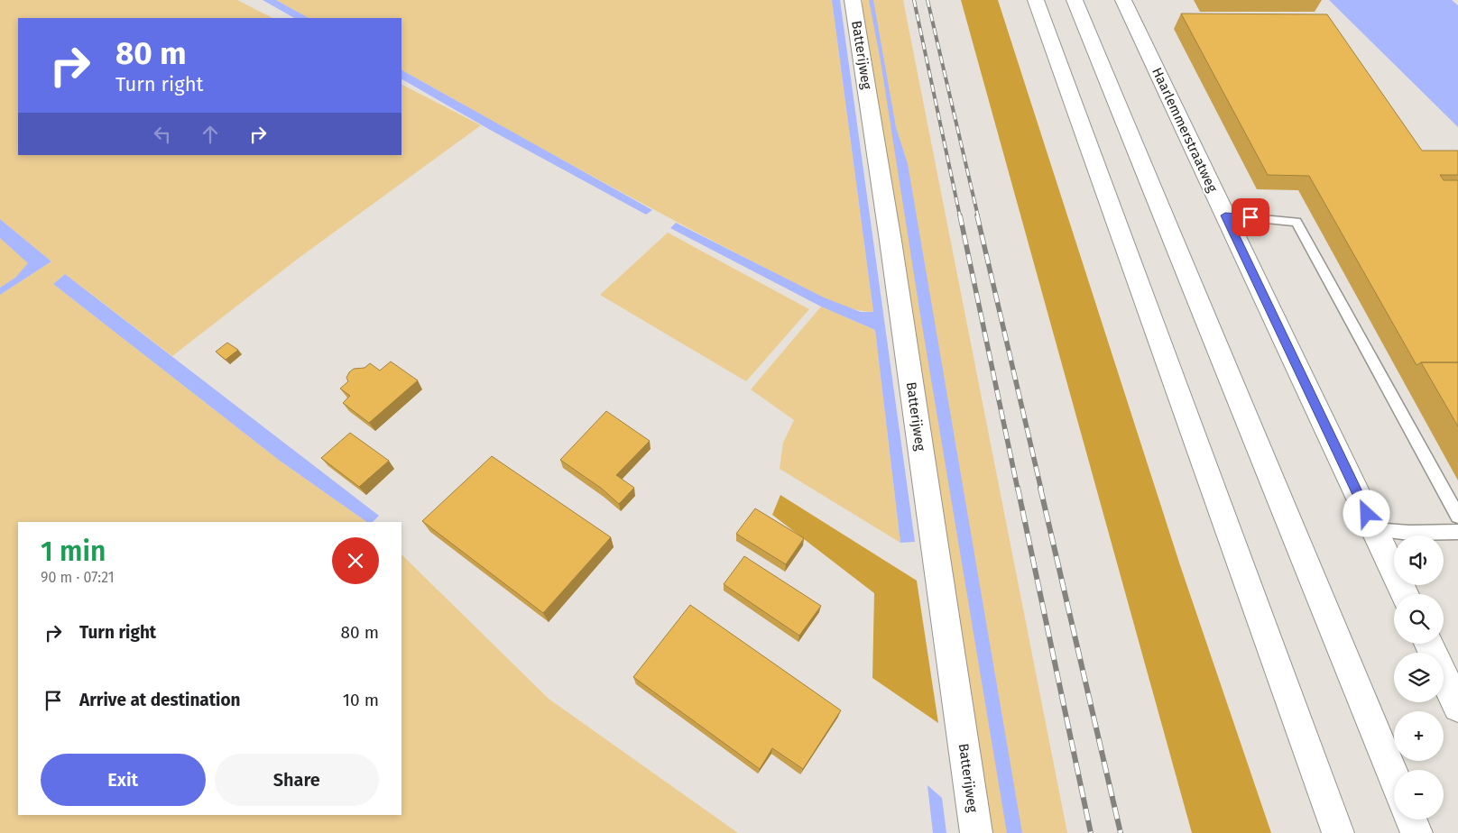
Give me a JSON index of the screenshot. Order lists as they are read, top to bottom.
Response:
{
  "streets": {
    "main road": ["Batterijweg", "Haarlemmerstraatweg"]
  },
  "page": {
    "turn": ["80 m", "Turn right"],
    "heading": ["1 min", "90 m · 07:21"],
    "map_buttons": ["+", "−"],
    "list": [
      {
        "name": "Turn right",
        "value": "80 m"
      },
      {
        "name": "Arrive at destination",
        "value": "10 m"
      }
    ],
    "buttons": ["Exit", "Share"]
  }
}
